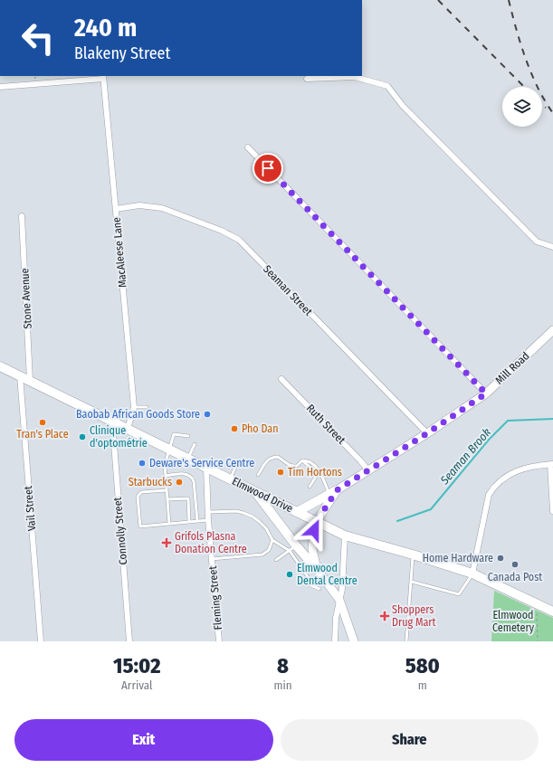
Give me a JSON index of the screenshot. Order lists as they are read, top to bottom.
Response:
{
  "streets": {
    "main road": ["Elmwood Drive"],
    "street": [
      "MacAleese Lane",
      "Seaman Street",
      "Stone Avenue",
      "Mill Road",
      "Ruth Street",
      "Vail Street",
      "Connolly Street",
      "Fleming Street"
    ]
  },
  "crossings": [
    ["MacAleese Lane", "Seaman Street"],
    ["MacAleese Lane", "Elmwood Drive"],
    ["Seaman Street", "Mill Road"],
    ["Stone Avenue", "Elmwood Drive"],
    ["Mill Road", "Ruth Street"],
    ["Mill Road", "Elmwood Drive"],
    ["Elmwood Drive", "Vail Street"],
    ["Elmwood Drive", "Connolly Street"],
    ["Elmwood Drive", "Fleming Street"]
  ],
  "water": ["Seaman Brook"],
  "parks": ["Elmwood Cemetery"],
  "places": {
    "other": [
      "Baobab African Goods Store",
      "Tran's Place",
      "Pho Dan",
      "Clinique d'optométrie",
      "Deware's Service Centre",
      "Tim Hortons",
      "Starbucks",
      "Home Hardware",
      "Canada Post",
      "Elmwood Dental Centre"
    ],
    "health": ["Grifols Plasna Donation Centre", "Shoppers Drug Mart"]
  },
  "page": {
    "turn": ["240 m", "Blakeny Street"],
    "eta": [
      "15:02",
      "Arrival",
      "8",
      "min",
      "580",
      "m"
    ],
    "buttons": ["Exit", "Share"]
  }
}
